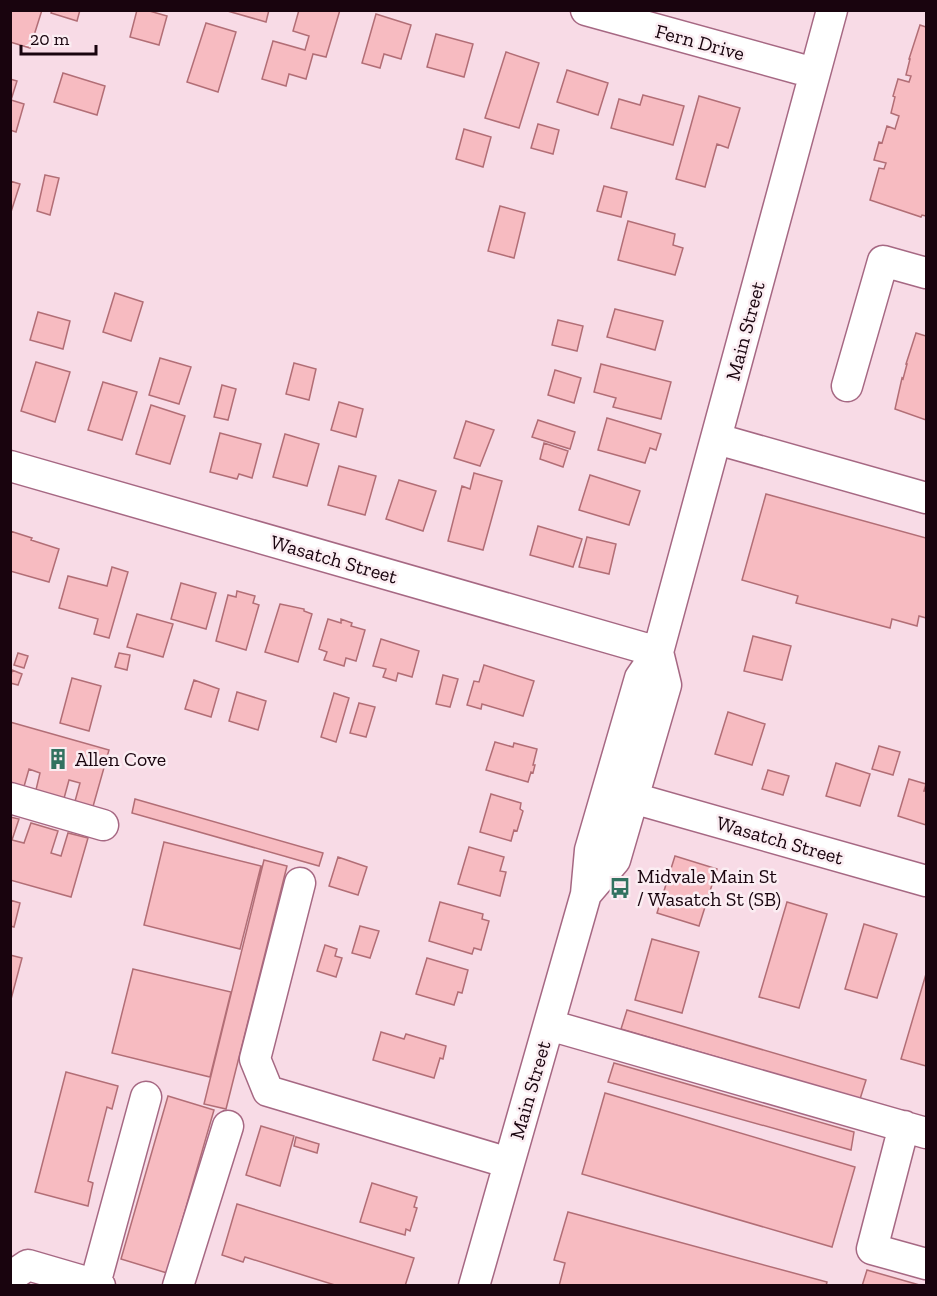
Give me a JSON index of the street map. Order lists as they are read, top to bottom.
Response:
{
  "streets": {
    "street": ["Fern Drive", "Main Street", "Wasatch Street"]
  },
  "crossings": [
    ["Fern Drive", "Main Street"],
    ["Main Street", "Wasatch Street"]
  ],
  "places": {
    "building": ["Allen Cove"],
    "bus stop": ["Midvale Main St / Wasatch St (SB)"]
  },
  "scale_bar": "20 m"
}
